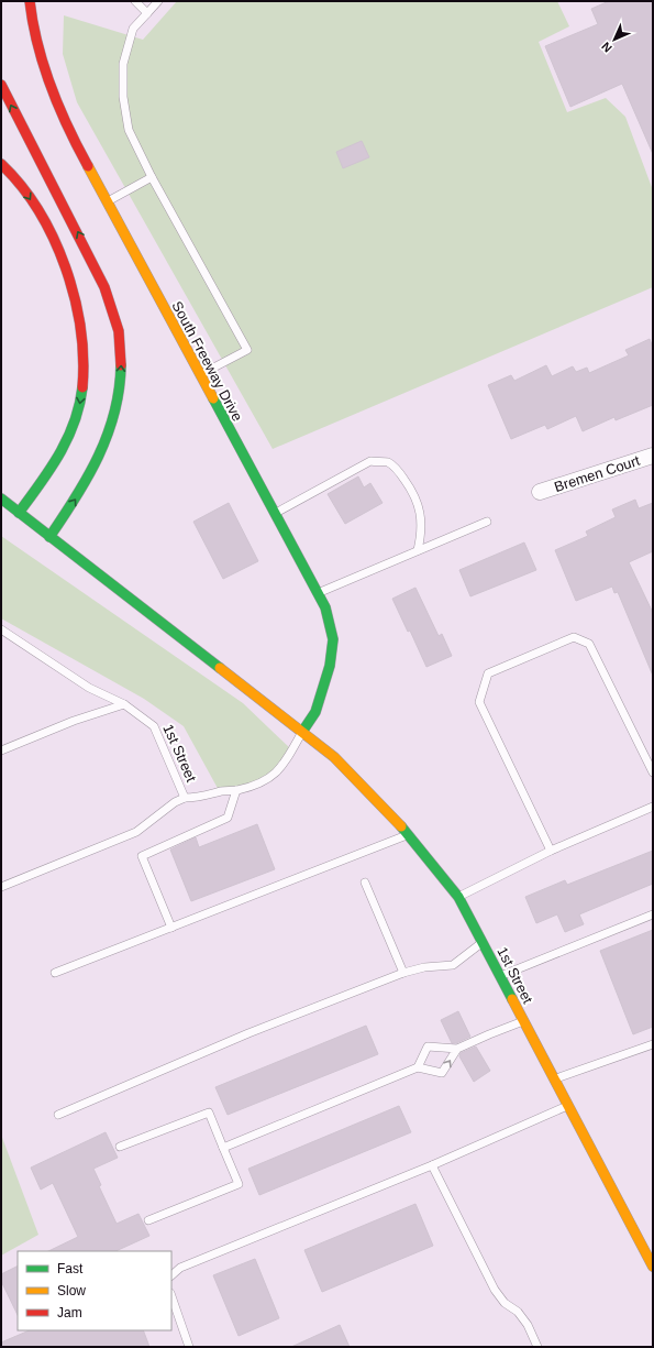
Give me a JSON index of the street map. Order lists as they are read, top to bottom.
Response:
{
  "streets": {
    "main road": ["South Freeway Drive", "1st Street"],
    "street": ["Bremen Court"]
  },
  "crossings": [
    ["South Freeway Drive", "1st Street"]
  ],
  "legend": ["Fast", "Slow", "Jam"],
  "north": "bottom left"
}
